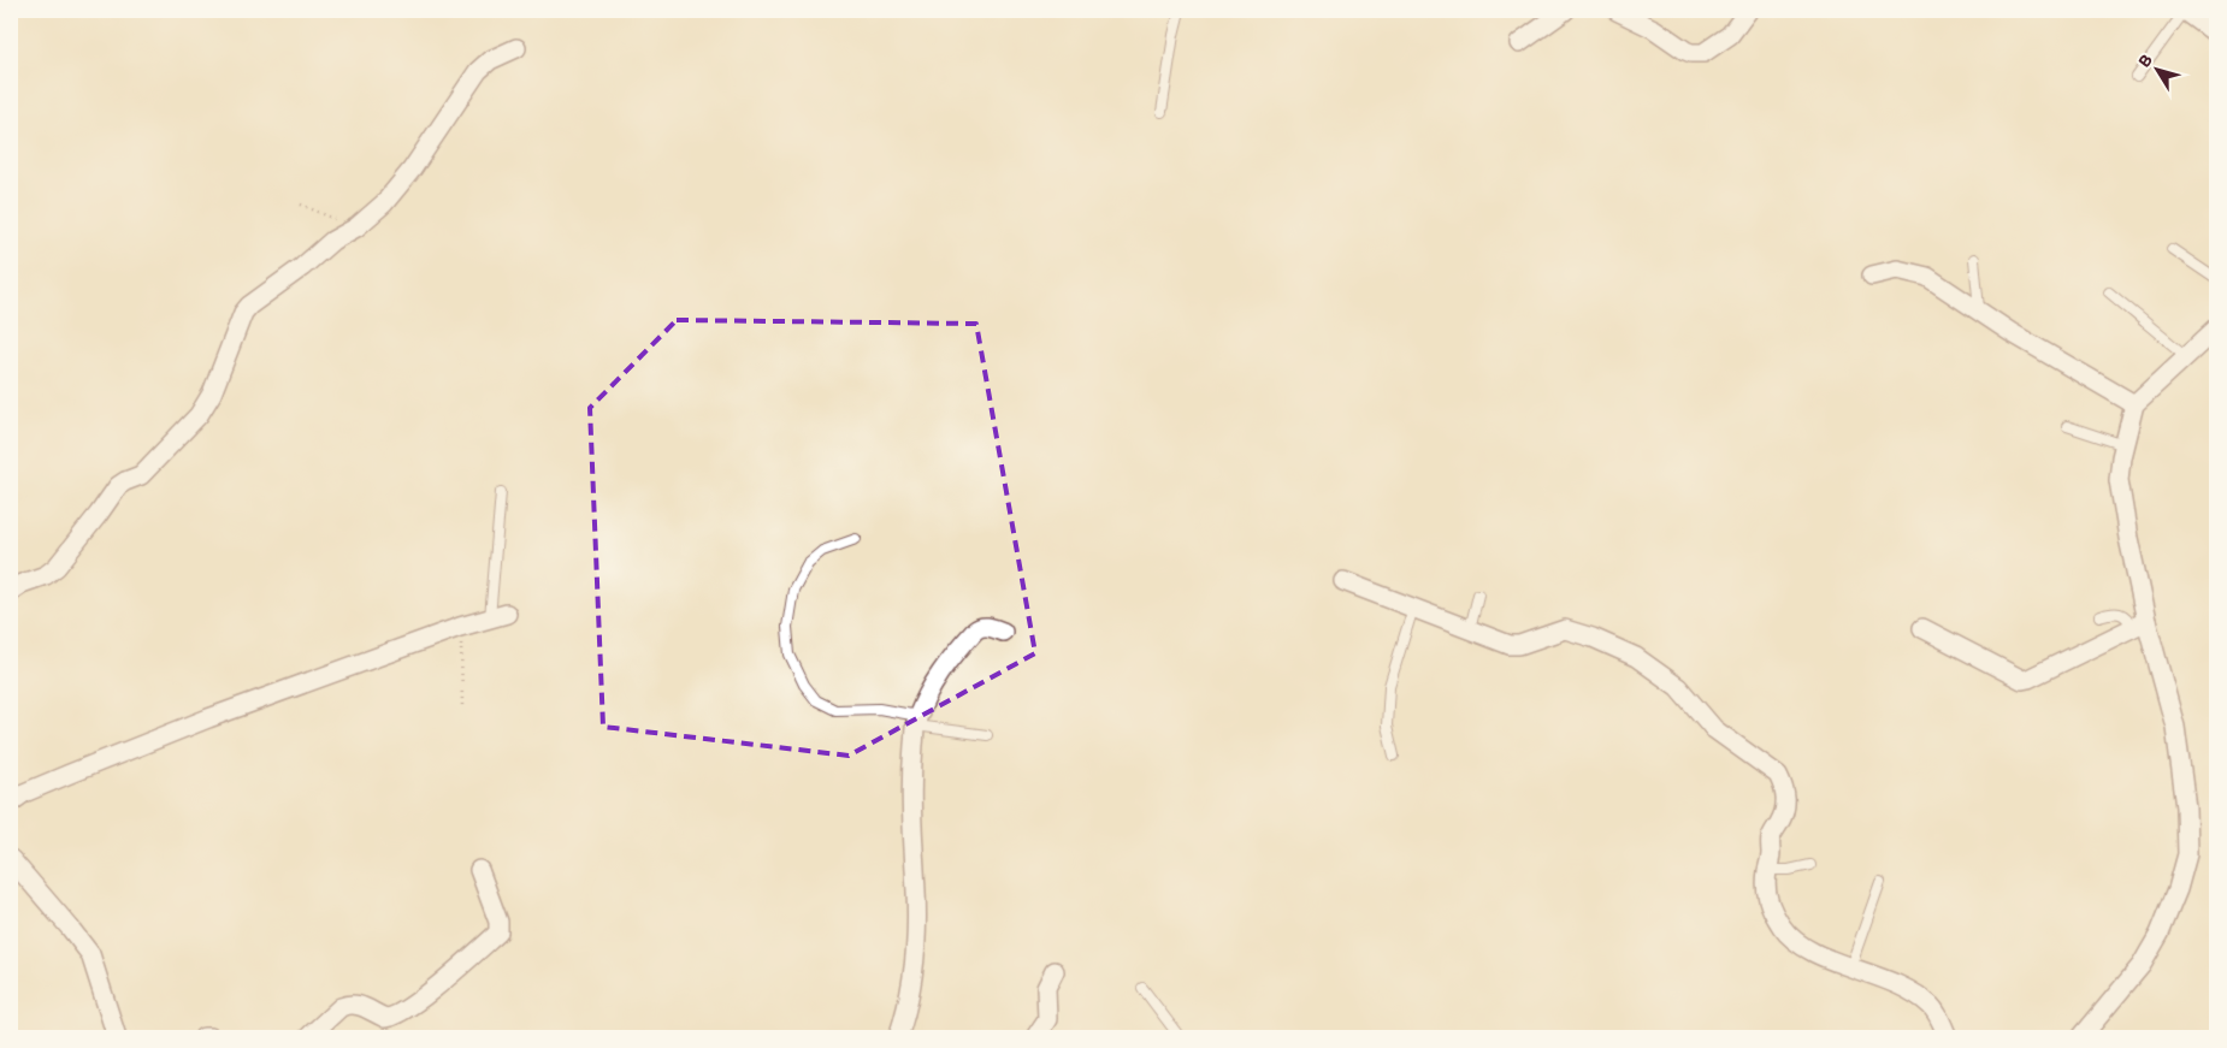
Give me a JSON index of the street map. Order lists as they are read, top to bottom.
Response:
{
  "north": "top left"
}
